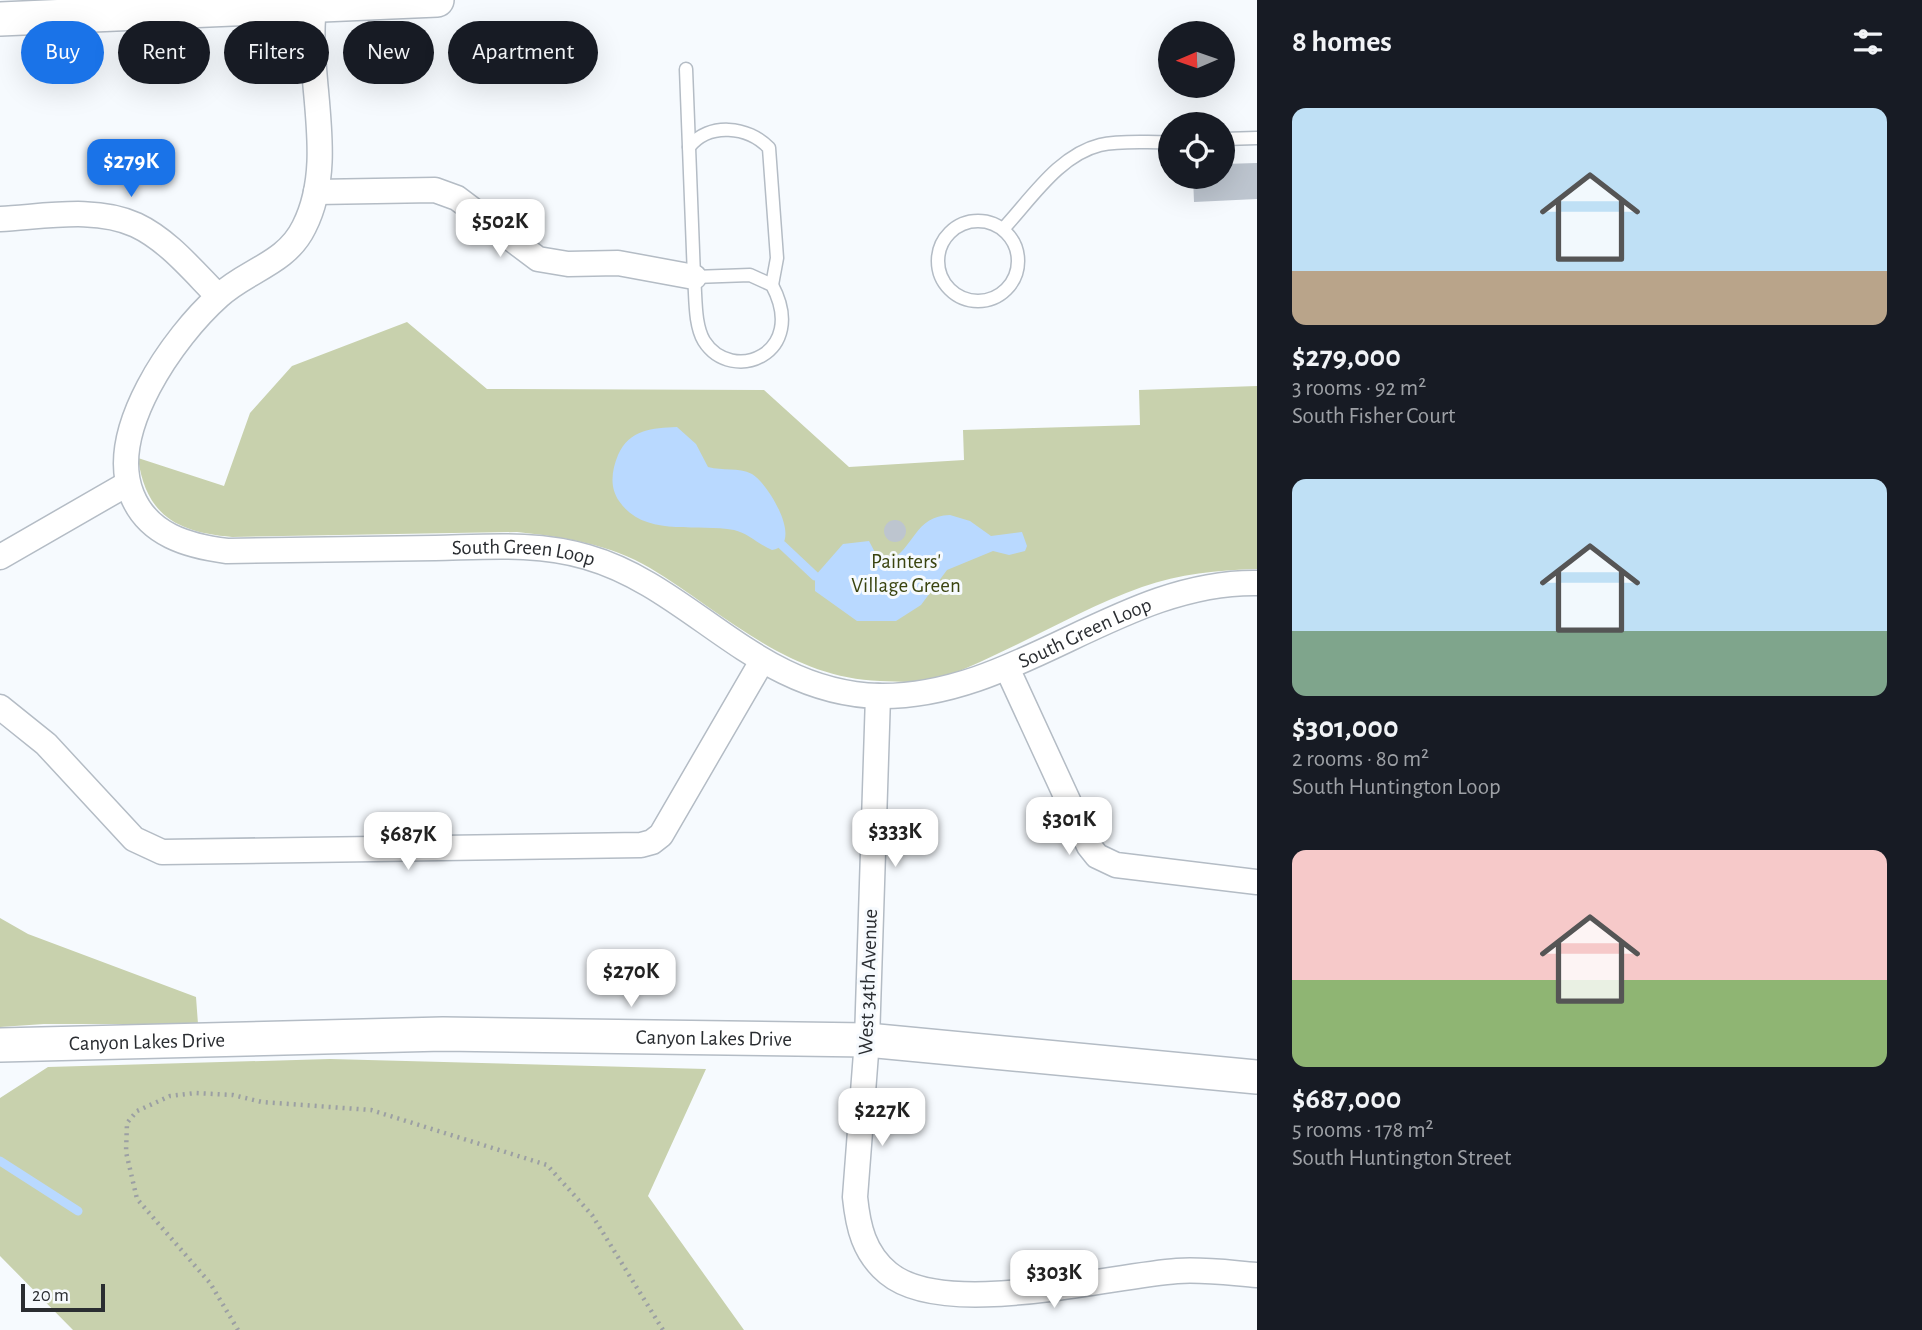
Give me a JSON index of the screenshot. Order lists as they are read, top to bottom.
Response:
{
  "streets": {
    "street": ["South Green Loop", "West 34th Avenue", "Canyon Lakes Drive"]
  },
  "crossings": [
    ["South Green Loop", "West 34th Avenue"],
    ["West 34th Avenue", "Canyon Lakes Drive"]
  ],
  "parks": ["Painters' Village Green"],
  "scale_bar": "20 m",
  "north": "left",
  "page": {
    "heading": "8 homes",
    "chip": [
      "Buy",
      "Rent",
      "Filters",
      "New",
      "Apartment"
    ],
    "list": [
      {
        "name": "$279,000",
        "note": "3 rooms · 92 m² · South Fisher Court"
      },
      {
        "name": "$301,000",
        "note": "2 rooms · 80 m² · South Huntington Loop"
      },
      {
        "name": "$687,000",
        "note": "5 rooms · 178 m² · South Huntington Street"
      }
    ],
    "price": [
      "$279K",
      "$502K",
      "$301K",
      "$333K",
      "$687K",
      "$270K",
      "$227K",
      "$303K"
    ],
    "scale": "20 m"
  }
}
